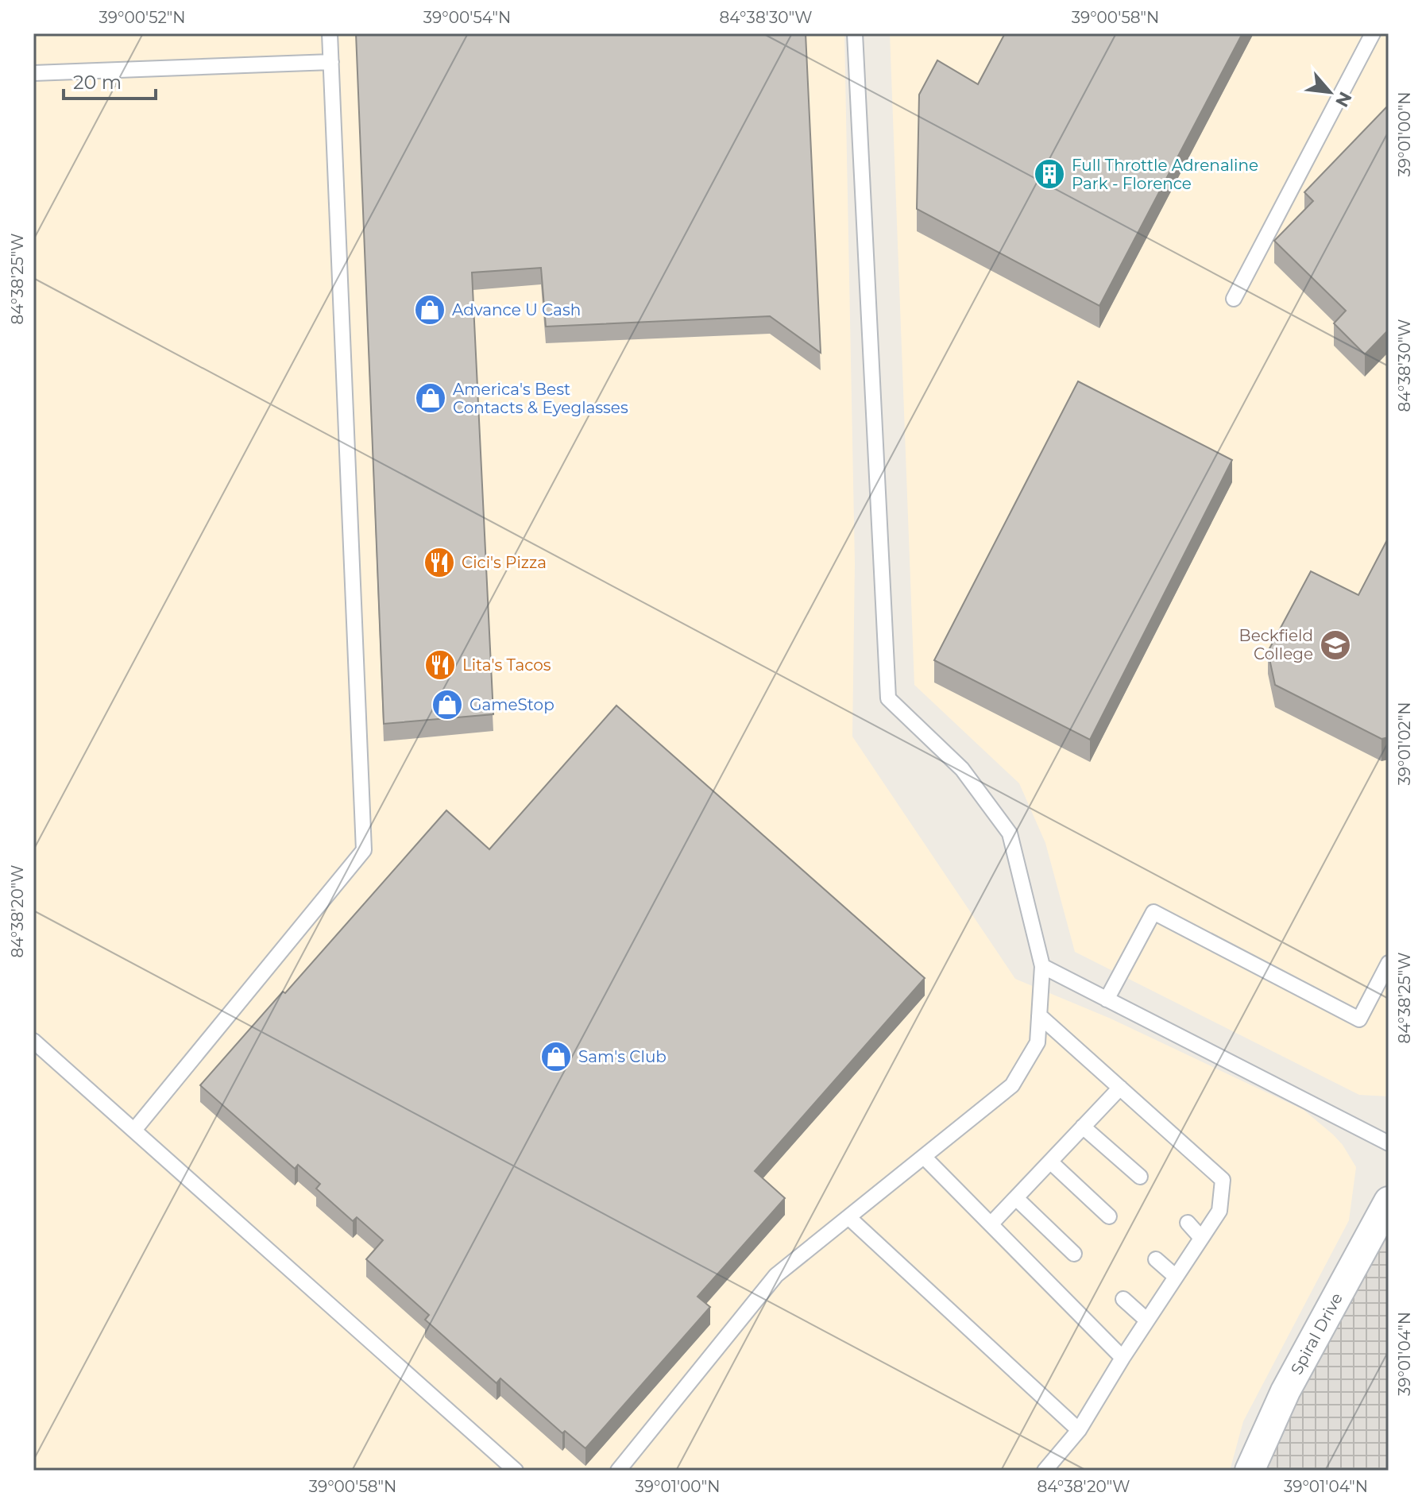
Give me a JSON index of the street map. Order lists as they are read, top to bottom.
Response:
{
  "streets": {
    "street": ["Spiral Drive"]
  },
  "places": {
    "building": ["Full Throttle Adrenaline Park - Florence"],
    "shop": [
      "Advance U Cash",
      "America's Best Contacts & Eyeglasses",
      "GameStop",
      "Sam's Club"
    ],
    "restaurant": ["Cici's Pizza", "Lita's Tacos"],
    "school or university": ["Beckfield College"]
  },
  "scale_bar": "20 m",
  "north": "bottom right",
  "coordinates": [
    "39°00'52\"N",
    "39°00'54\"N",
    "84°38'30\"W",
    "39°00'58\"N",
    "39°01'00\"N",
    "84°38'25\"W",
    "39°01'02\"N",
    "84°38'20\"W",
    "39°01'04\"N"
  ]
}
